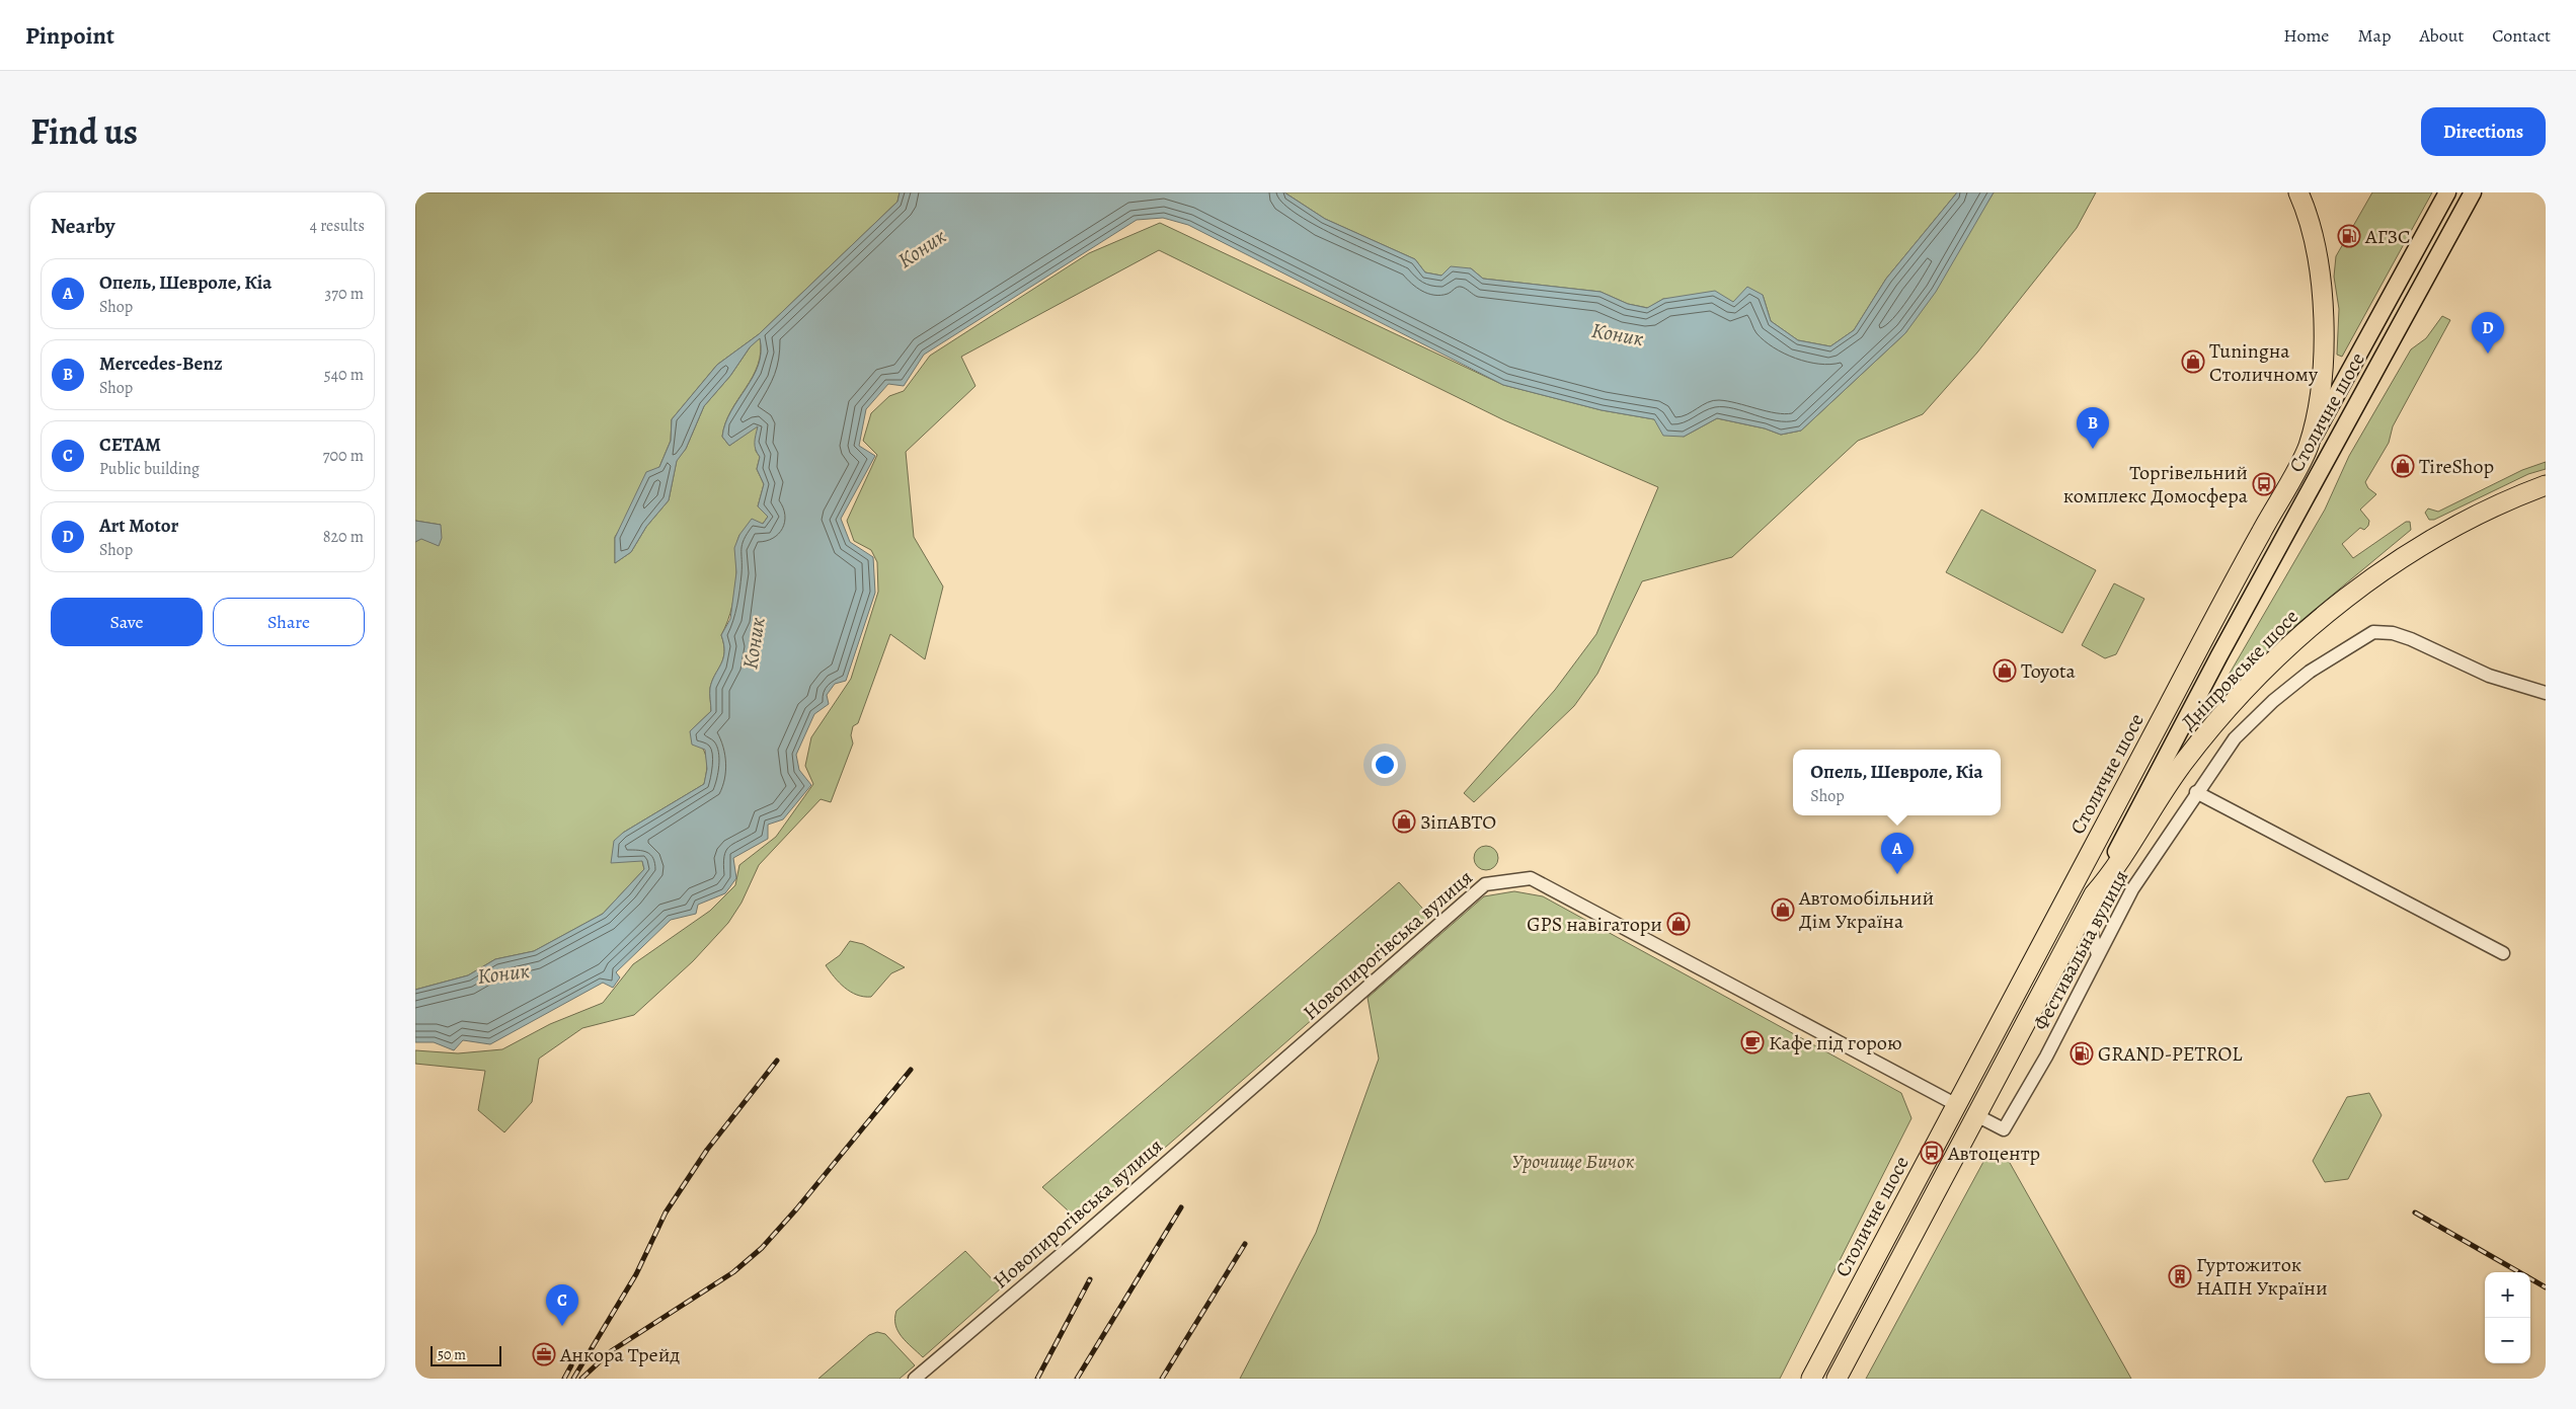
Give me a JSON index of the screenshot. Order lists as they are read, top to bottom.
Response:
{
  "streets": {
    "highway": ["Столичне шосе", "Дніпровське шосе"],
    "street": ["Новопирогівська вулиця", "Фестивальна вулиця"]
  },
  "crossings": [
    ["Столичне шосе", "Дніпровське шосе"],
    ["Столичне шосе", "Новопирогівська вулиця"],
    ["Столичне шосе", "Фестивальна вулиця"]
  ],
  "water": ["Коник"],
  "parks": ["Урочище Бичок"],
  "places": {
    "fuel station": ["АГЗС", "GRAND-PETROL"],
    "shop": [
      "Tuningна Столичному",
      "TireShop",
      "Toyota",
      "ЗіпАВТО",
      "Автомобільний Дім Україна",
      "GPS навігатори"
    ],
    "bus stop": ["Торгівельний комплекс Домосфера", "Автоцентр"],
    "cafe": ["Кафе під горою"],
    "building": ["Гуртожиток НАПН України"],
    "office": ["Анкора Трейд"]
  },
  "scale_bar": "50 m",
  "page": {
    "header": "Pinpoint",
    "nav": [
      "Home",
      "Map",
      "About",
      "Contact"
    ],
    "title": "Find us",
    "buttons": [
      "Directions",
      ["Save", "Share"]
    ],
    "heading": ["Nearby", "4 results"],
    "list": [
      {
        "mark": "A",
        "name": "Опель, Шевроле, Кіа",
        "note": "Shop",
        "value": "370 m"
      },
      {
        "mark": "B",
        "name": "Mercedes-Benz",
        "note": "Shop",
        "value": "540 m"
      },
      {
        "mark": "C",
        "name": "СЕТАМ",
        "note": "Public building",
        "value": "700 m"
      },
      {
        "mark": "D",
        "name": "Art Motor",
        "note": "Shop",
        "value": "820 m"
      }
    ],
    "pins": [
      "D",
      "B",
      "A",
      "C"
    ],
    "popup": ["Опель, Шевроле, Кіа", "Shop"],
    "map_buttons": ["+", "−"],
    "scale": "50 m"
  }
}
